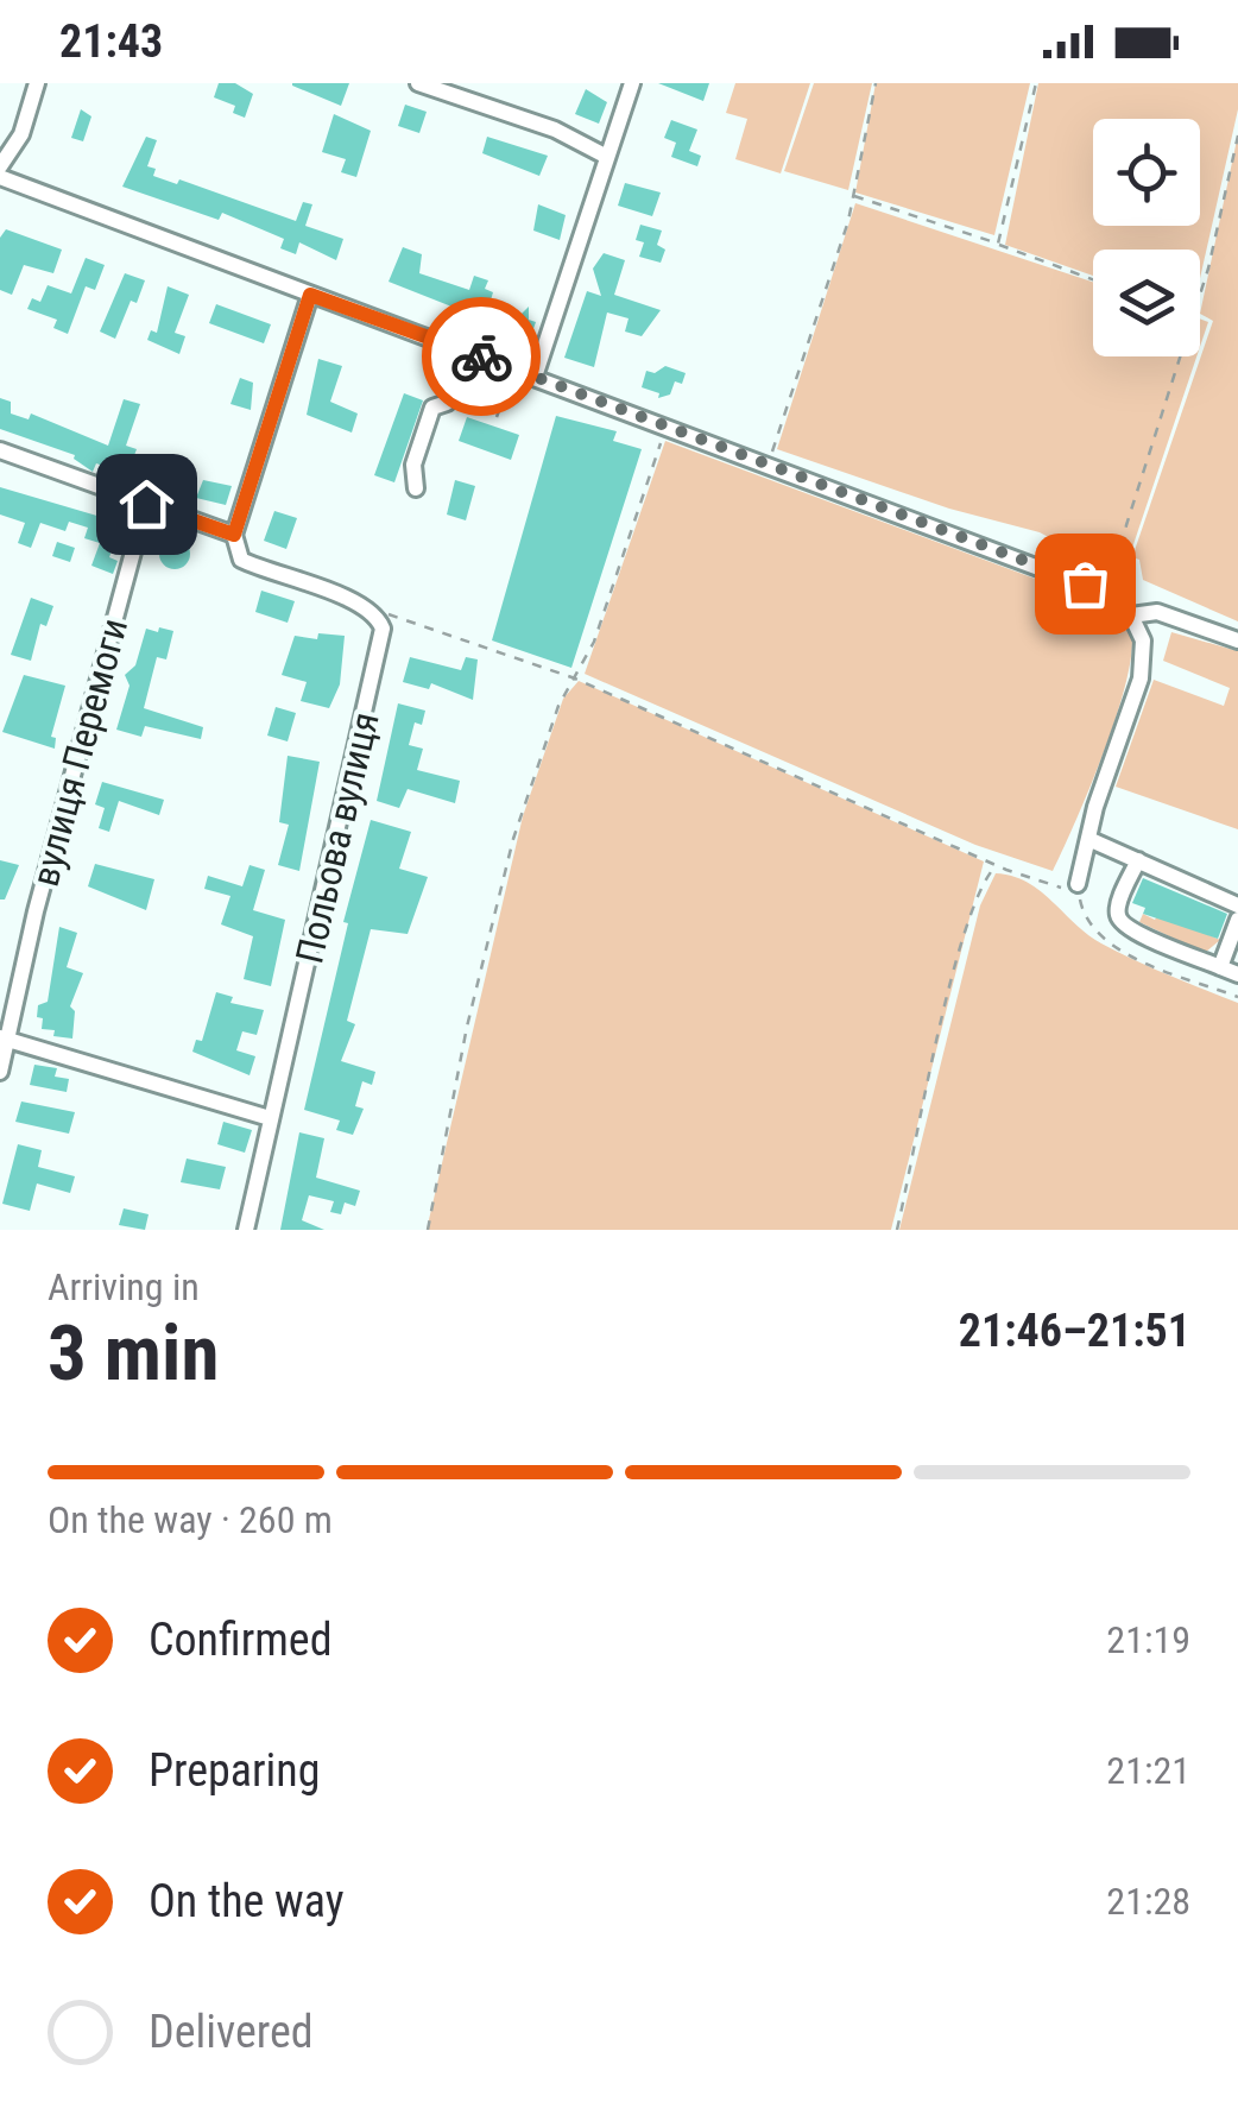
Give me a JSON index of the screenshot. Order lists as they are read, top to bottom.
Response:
{
  "streets": {
    "street": ["вулиця Перемоги", "Польова вулиця"]
  },
  "page": {
    "status": "21:43",
    "heading": ["3 min", "Arriving in", "21:46–21:51"],
    "bar": "On the way · 260 m",
    "list": [
      ["Confirmed", "21:19"],
      ["Preparing", "21:21"],
      ["On the way", "21:28"],
      "Delivered"
    ]
  }
}
